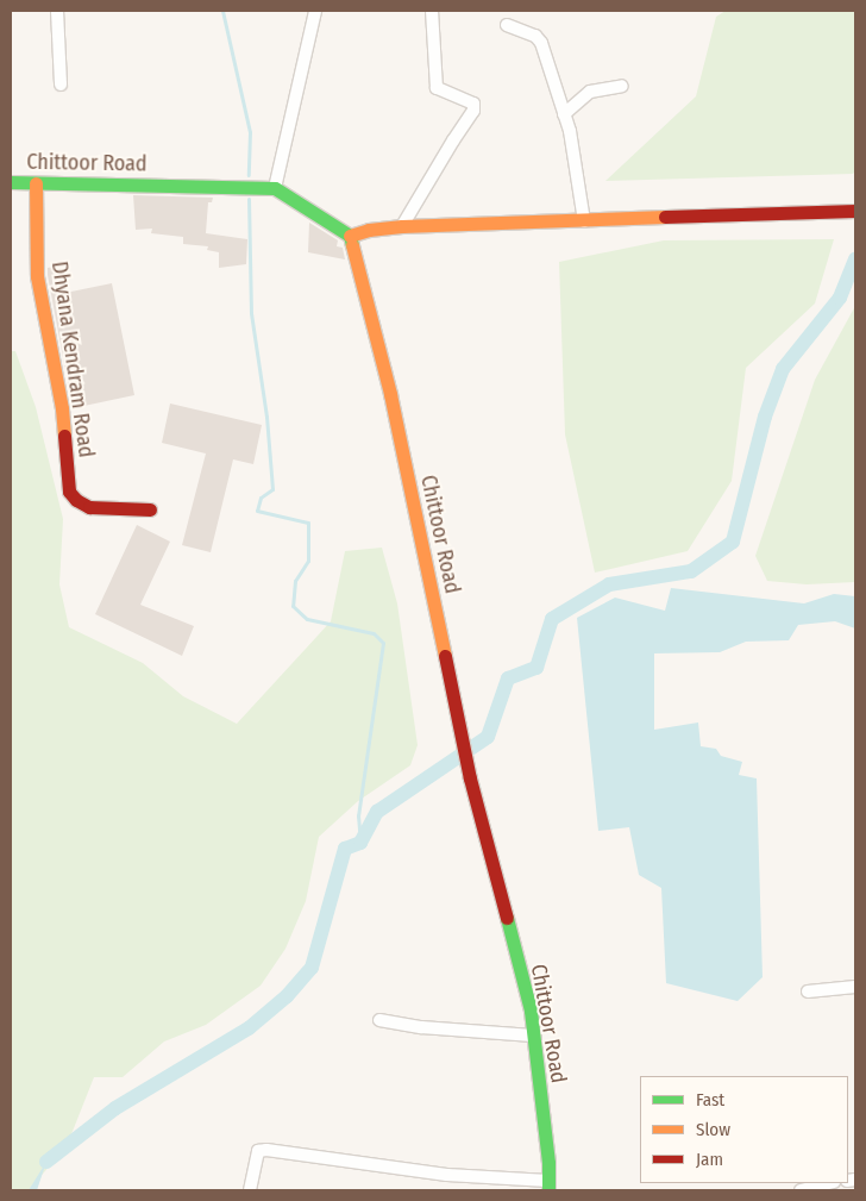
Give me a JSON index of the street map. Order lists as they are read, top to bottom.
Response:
{
  "streets": {
    "main road": ["Chittoor Road", "Dhyana Kendram Road"]
  },
  "crossings": [
    ["Chittoor Road", "Dhyana Kendram Road"]
  ],
  "legend": ["Fast", "Slow", "Jam"]
}
